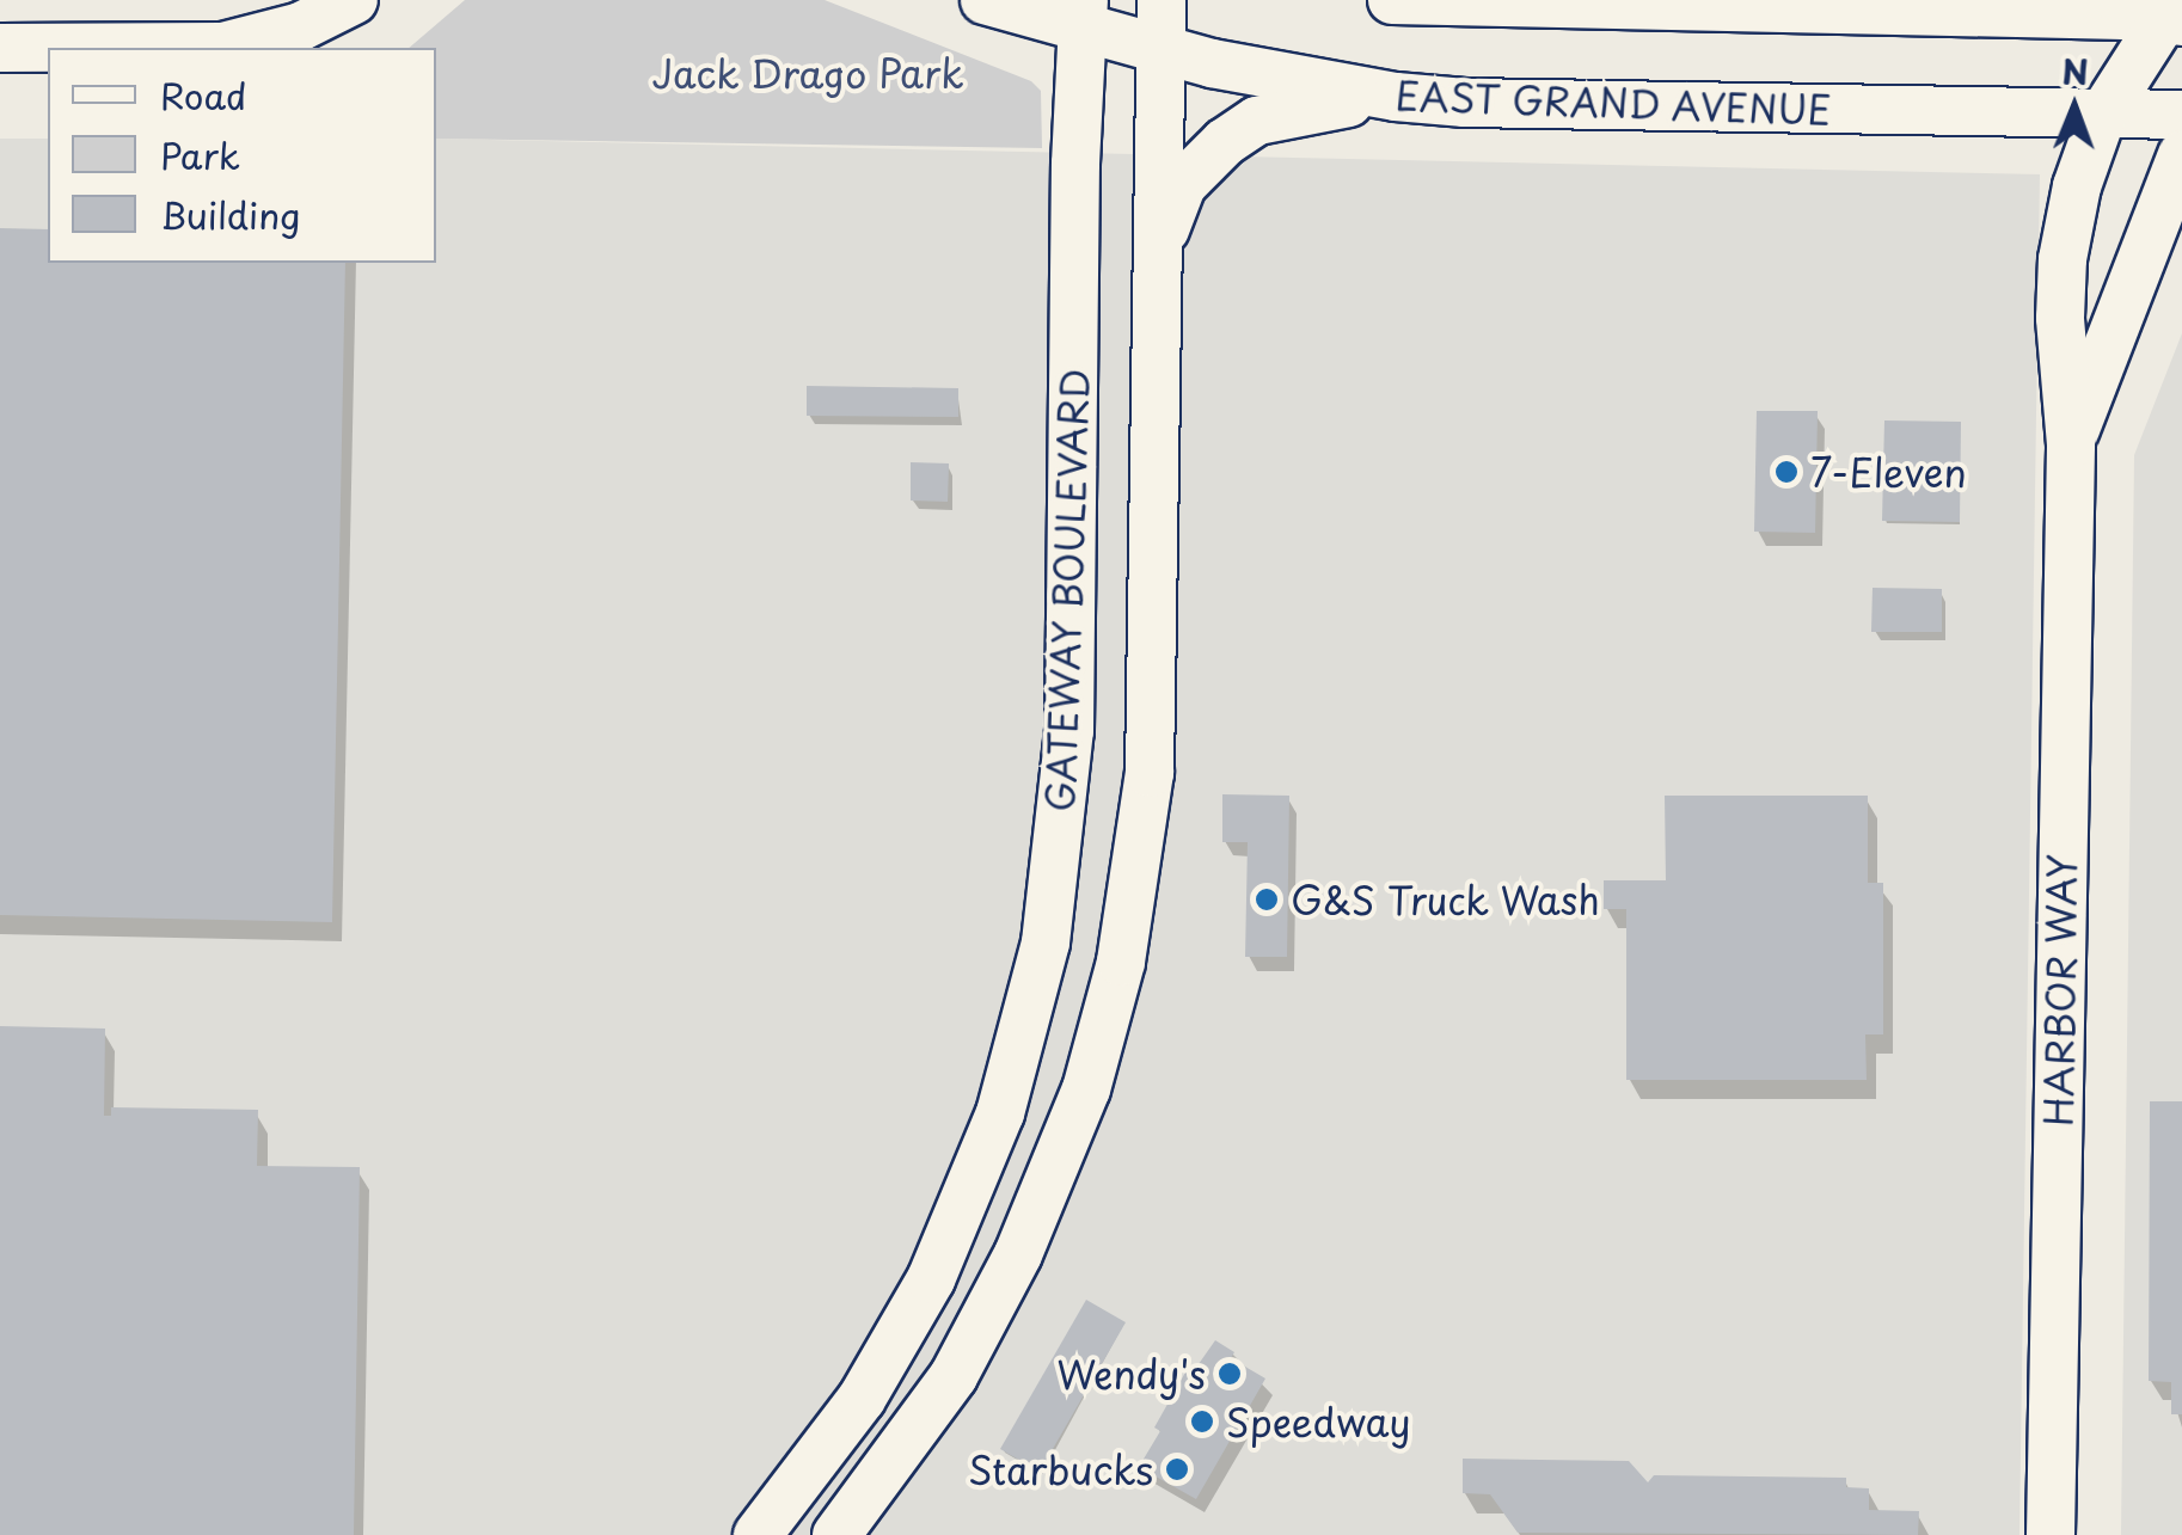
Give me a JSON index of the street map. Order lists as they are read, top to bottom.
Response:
{
  "streets": {
    "main road": ["EAST GRAND AVENUE", "GATEWAY BOULEVARD", "HARBOR WAY"]
  },
  "crossings": [
    ["EAST GRAND AVENUE", "GATEWAY BOULEVARD"],
    ["EAST GRAND AVENUE", "HARBOR WAY"]
  ],
  "parks": ["Jack Drago Park"],
  "places": [
    "7-Eleven",
    "G&S Truck Wash",
    "Wendy's",
    "Speedway",
    "Starbucks"
  ],
  "legend": ["Road", "Park", "Building"],
  "north": "top"
}
